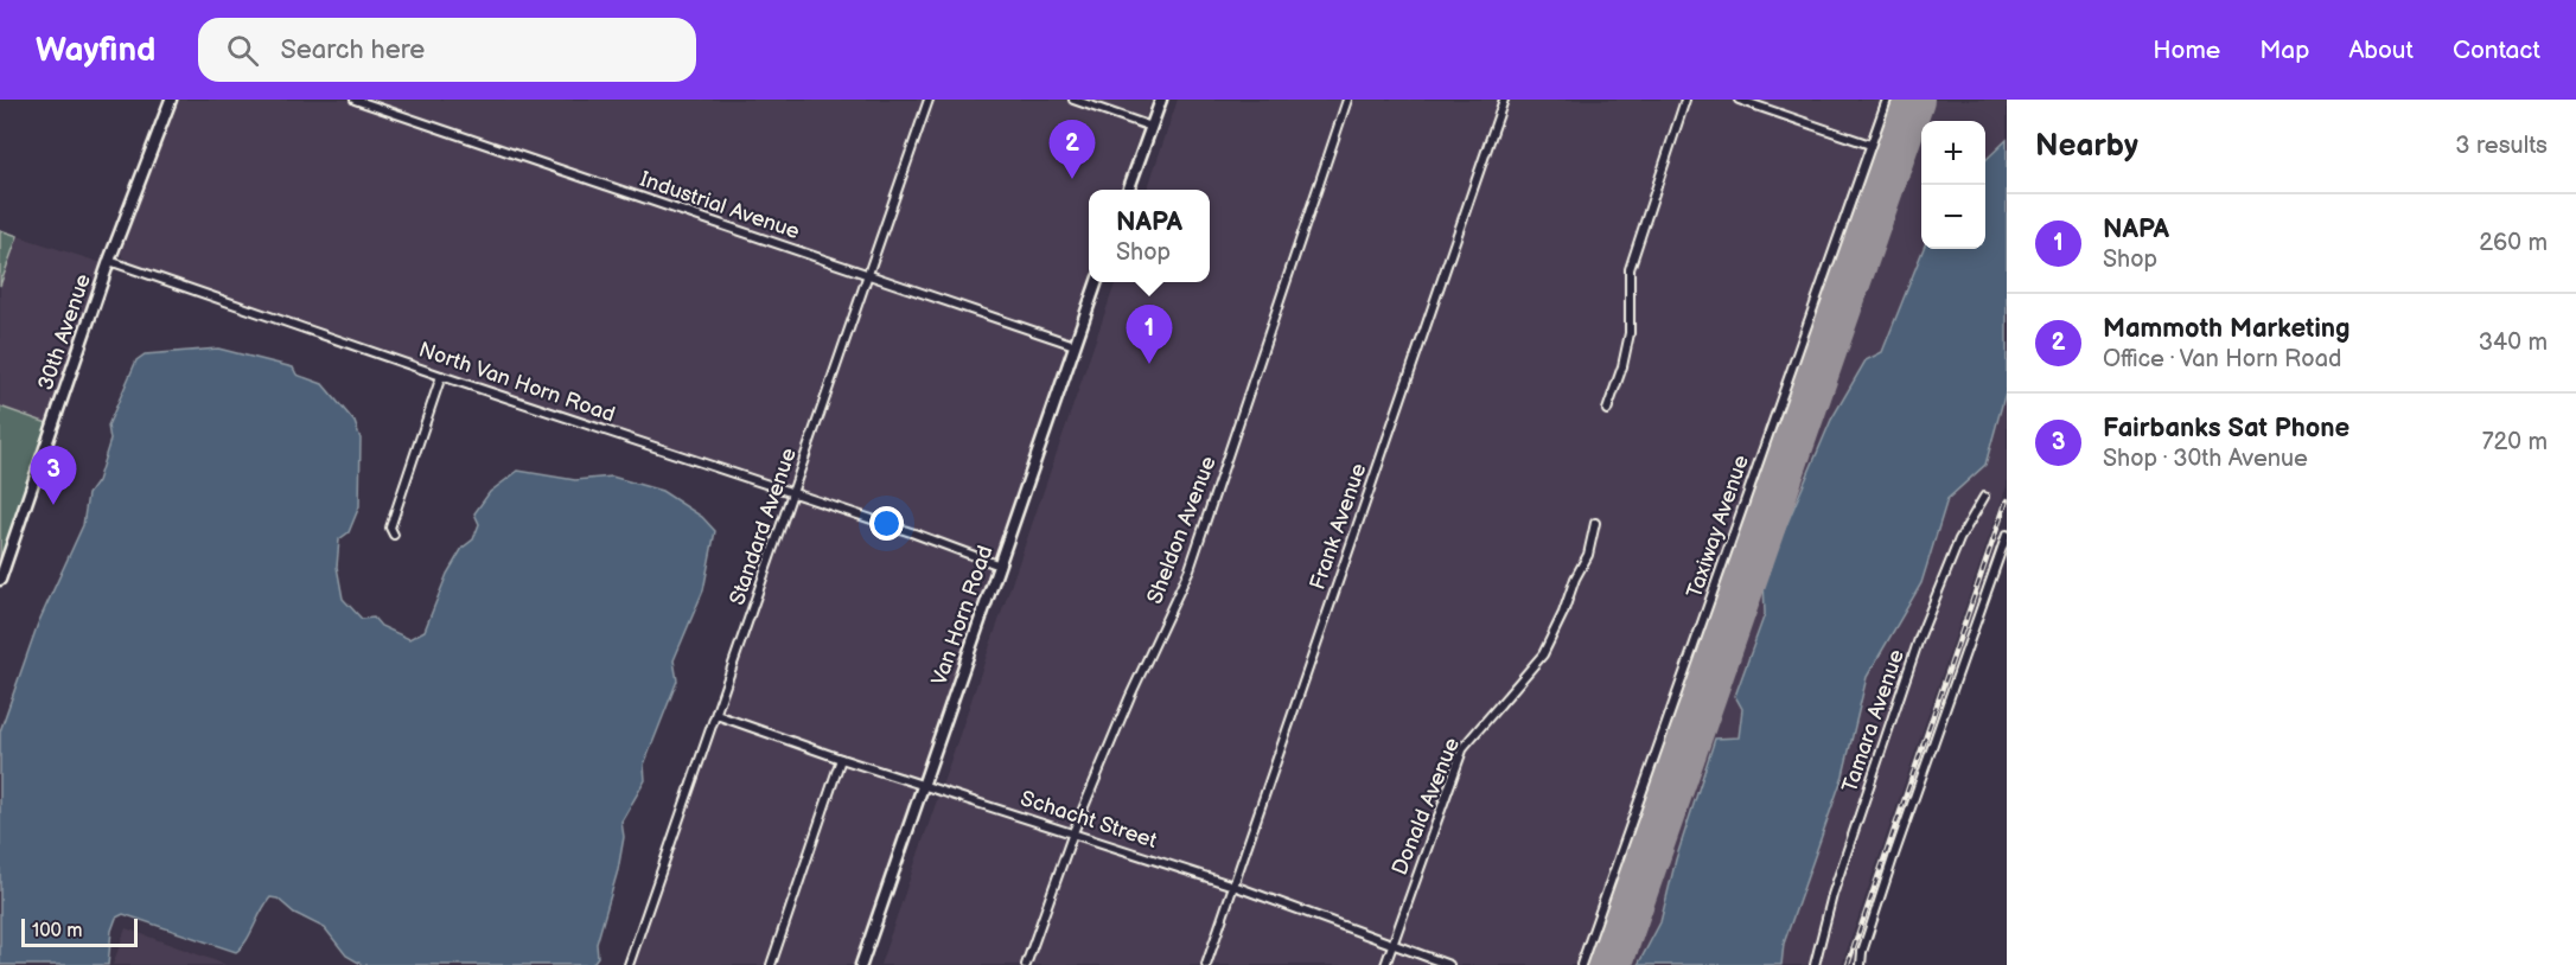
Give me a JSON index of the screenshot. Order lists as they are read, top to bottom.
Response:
{
  "streets": {
    "main road": ["30th Avenue", "Van Horn Road"],
    "street": [
      "Industrial Avenue",
      "North Van Horn Road",
      "Standard Avenue",
      "Frank Avenue",
      "Taxiway Avenue",
      "Sheldon Avenue",
      "Tamara Avenue",
      "Donald Avenue",
      "Schacht Street"
    ]
  },
  "crossings": [
    ["Industrial Avenue", "Standard Avenue"],
    ["Industrial Avenue", "Van Horn Road"],
    ["30th Avenue", "North Van Horn Road"],
    ["North Van Horn Road", "Standard Avenue"],
    ["North Van Horn Road", "Van Horn Road"],
    ["Standard Avenue", "Schacht Street"],
    ["Frank Avenue", "Schacht Street"],
    ["Sheldon Avenue", "Schacht Street"],
    ["Van Horn Road", "Schacht Street"],
    ["Donald Avenue", "Schacht Street"]
  ],
  "scale_bar": "100 m",
  "page": {
    "header": "Wayfind",
    "search": "Search here",
    "nav": [
      "Home",
      "Map",
      "About",
      "Contact"
    ],
    "heading": ["Nearby", "3 results"],
    "pins": ["2", "1", "3"],
    "map_buttons": ["+", "−"],
    "popup": ["NAPA", "Shop"],
    "list": [
      {
        "mark": "1",
        "name": "NAPA",
        "note": "Shop",
        "value": "260 m"
      },
      {
        "mark": "2",
        "name": "Mammoth Marketing",
        "note": "Office · Van Horn Road",
        "value": "340 m"
      },
      {
        "mark": "3",
        "name": "Fairbanks Sat Phone",
        "note": "Shop · 30th Avenue",
        "value": "720 m"
      }
    ],
    "scale": "100 m"
  }
}
